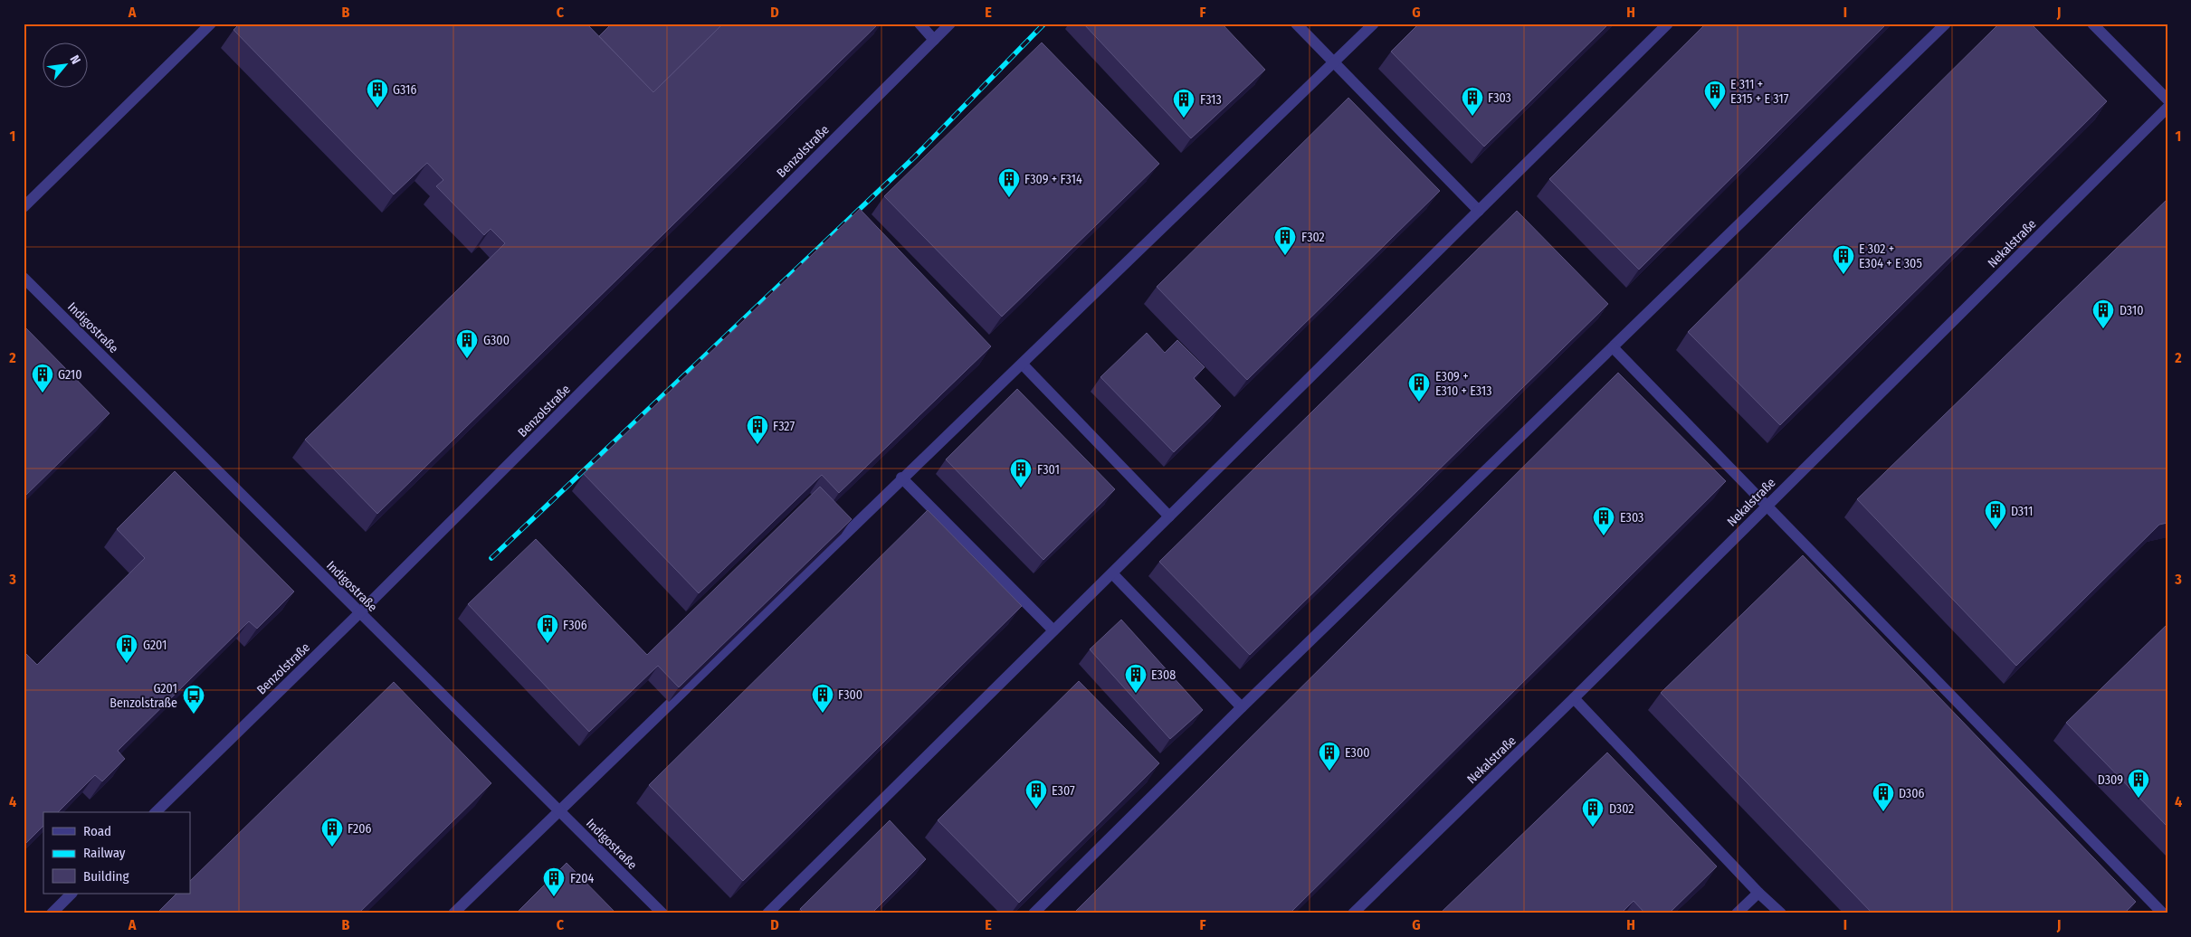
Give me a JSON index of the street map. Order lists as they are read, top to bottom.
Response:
{
  "streets": {
    "street": ["Benzolstraße", "Nekalstraße", "Indigostraße"]
  },
  "crossings": [
    ["Benzolstraße", "Indigostraße"]
  ],
  "places": {
    "building": [
      "G316",
      "E 311 + E315 + E 317",
      "F303",
      "F313",
      "F309 + F314",
      "F302",
      "E 302 + E304 + E 305",
      "D310",
      "G300",
      "G210",
      "E309 + E310 + E313",
      "F327",
      "F301",
      "D311",
      "E303",
      "F306",
      "G201",
      "E308",
      "F300",
      "E300",
      "D309",
      "E307",
      "D306",
      "D302",
      "F206",
      "F204"
    ],
    "bus stop": ["G201 Benzolstraße"]
  },
  "legend": ["Road", "Railway", "Building"],
  "north": "top right",
  "grid": {
    "columns": [
      "A",
      "B",
      "C",
      "D",
      "E",
      "F",
      "G",
      "H",
      "I",
      "J"
    ],
    "rows": [
      "1",
      "2",
      "3",
      "4"
    ]
  }
}
